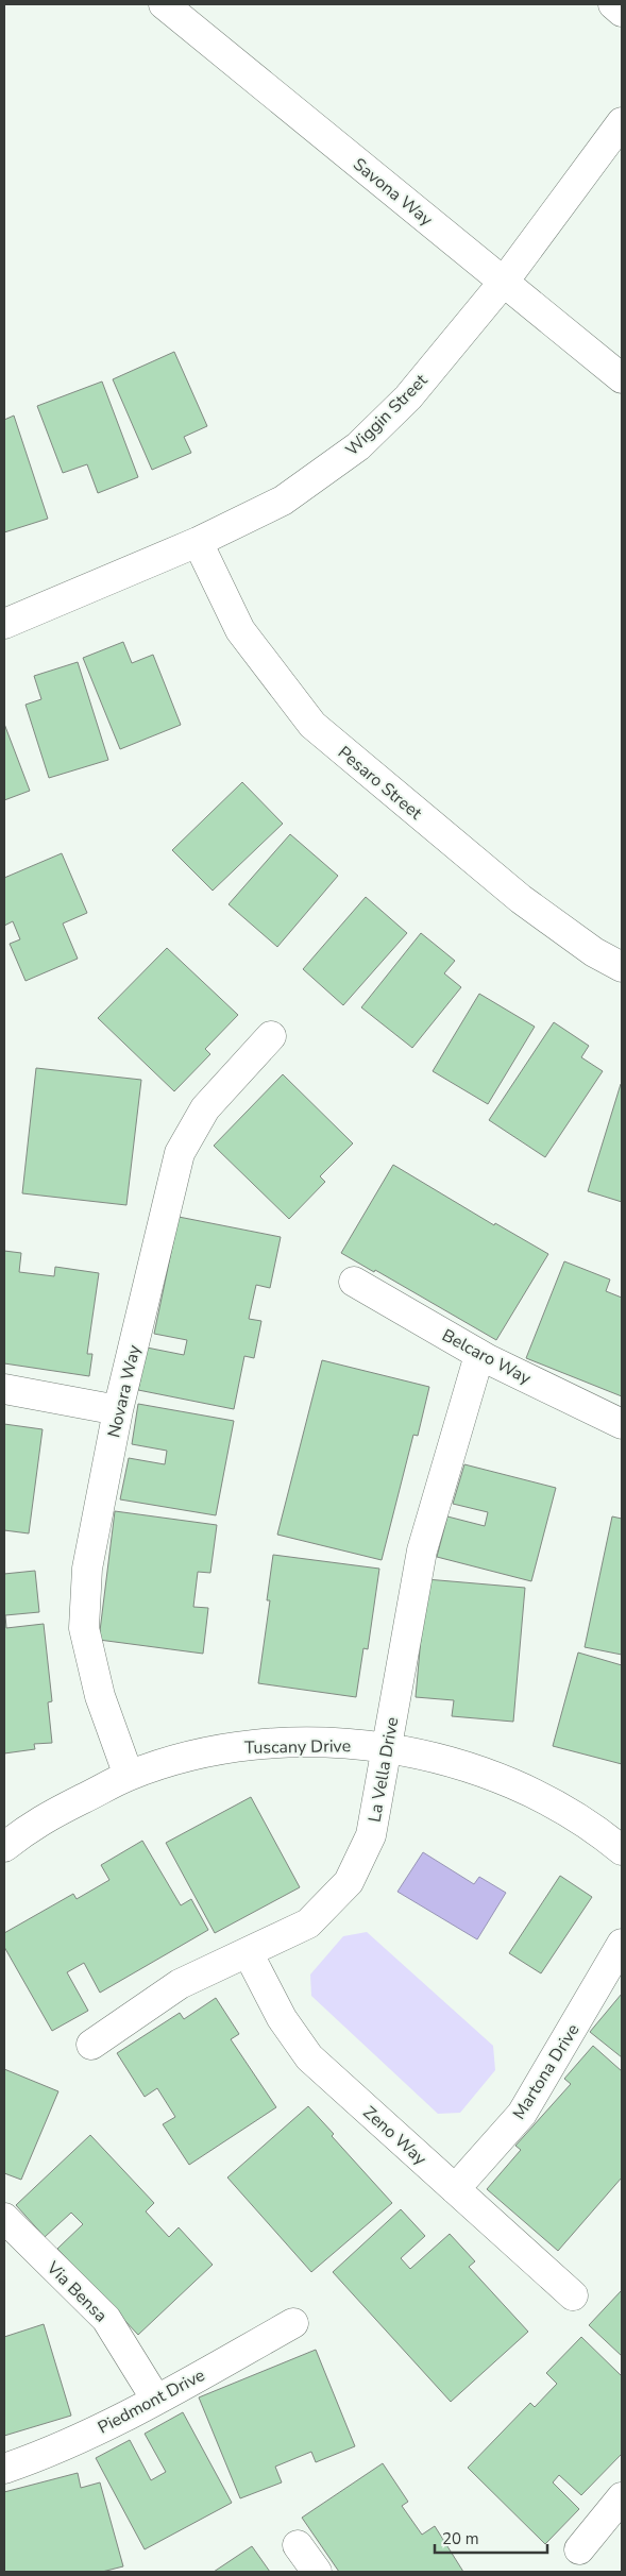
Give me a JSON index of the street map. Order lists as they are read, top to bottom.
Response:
{
  "streets": {
    "street": [
      "Savona Way",
      "Wiggin Street",
      "Pesaro Street",
      "Belcaro Way",
      "Novara Way",
      "Tuscany Drive",
      "La Vella Drive",
      "Martona Drive",
      "Zeno Way",
      "Via Bensa",
      "Piedmont Drive"
    ]
  },
  "crossings": [
    ["Savona Way", "Wiggin Street"],
    ["Wiggin Street", "Pesaro Street"],
    ["Belcaro Way", "La Vella Drive"],
    ["Novara Way", "Tuscany Drive"],
    ["Tuscany Drive", "La Vella Drive"],
    ["La Vella Drive", "Zeno Way"],
    ["Martona Drive", "Zeno Way"],
    ["Via Bensa", "Piedmont Drive"]
  ],
  "scale_bar": "20 m"
}
